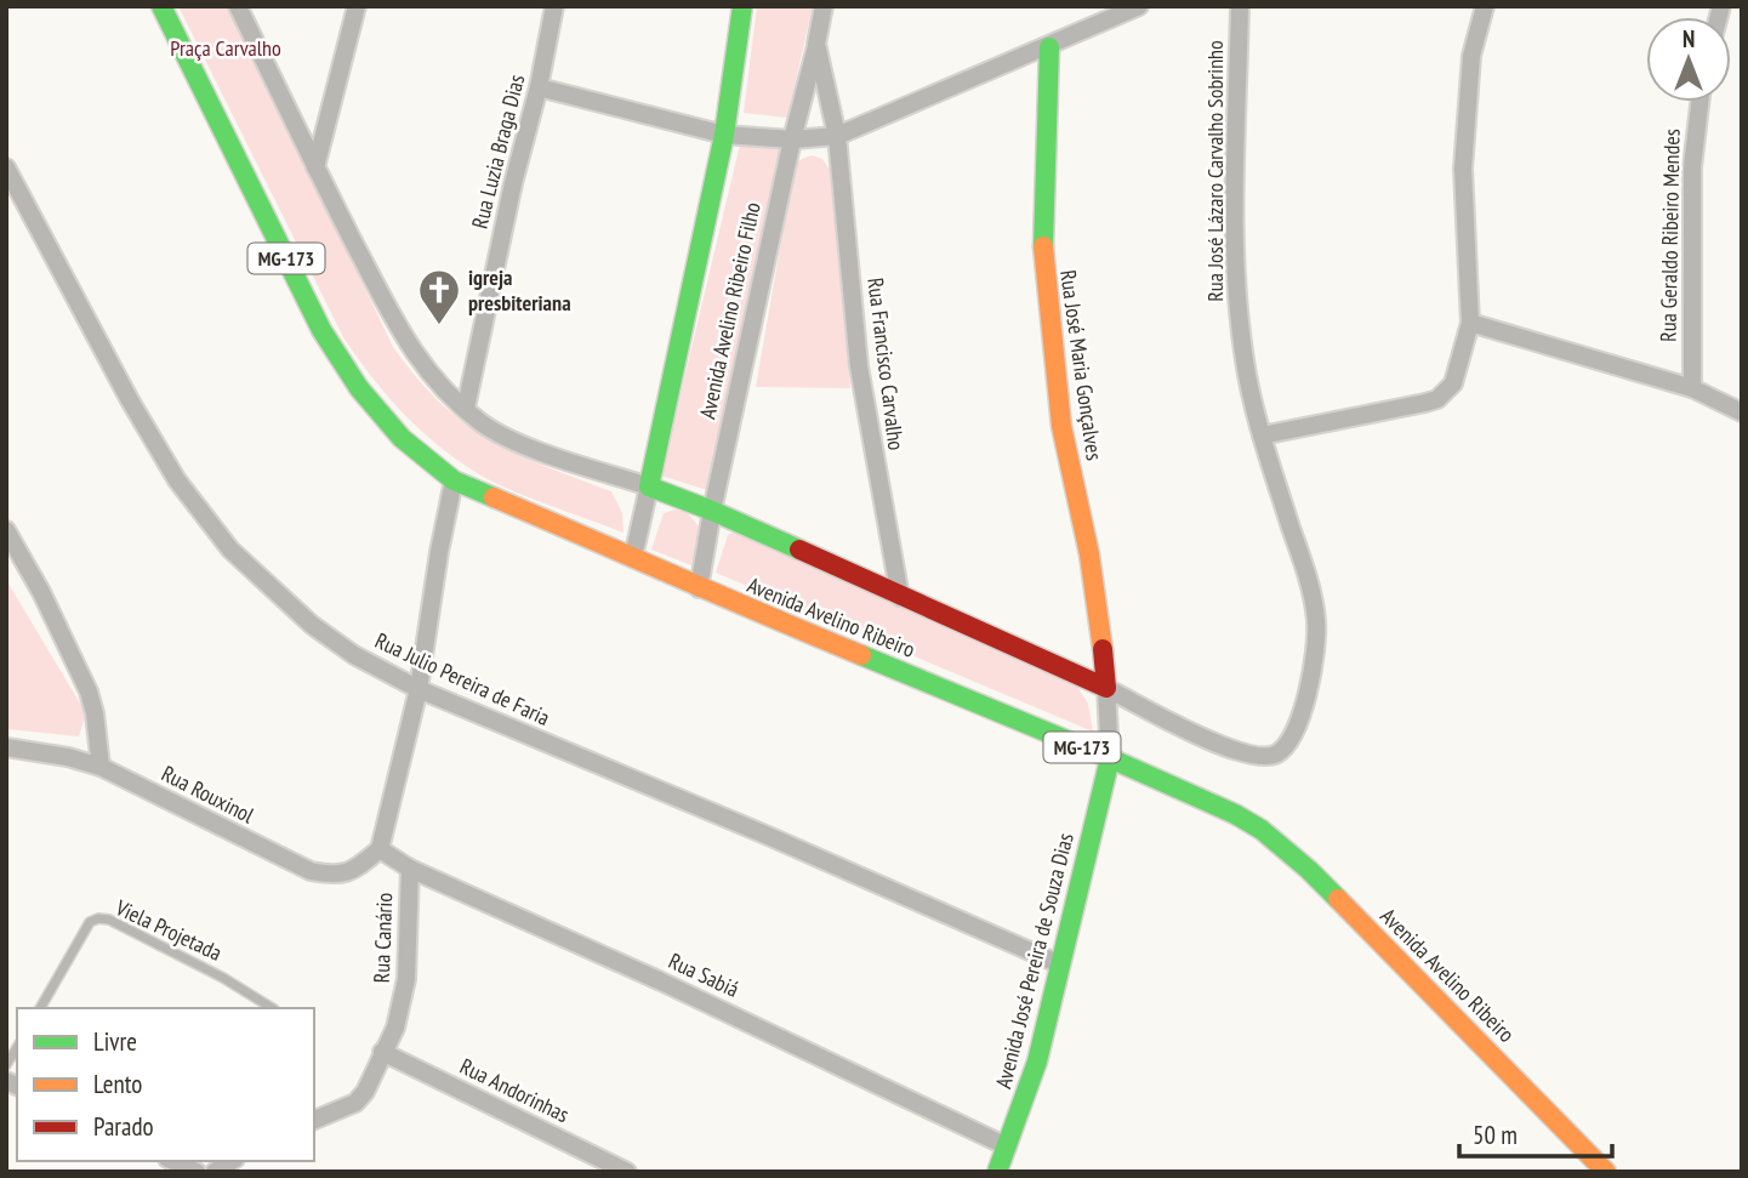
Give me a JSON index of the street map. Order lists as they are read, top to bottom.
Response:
{
  "streets": {
    "main road": [
      "MG-173",
      "Avenida Avelino Ribeiro Filho",
      "Rua José Maria Gonçalves",
      "Avenida Avelino Ribeiro",
      "Avenida José Pereira de Souza Dias"
    ],
    "street": [
      "Rua Luzia Braga Dias",
      "Rua José Lázaro Carvalho Sobrinho",
      "Rua Geraldo Ribeiro Mendes",
      "Rua Francisco Carvalho",
      "Rua Julio Pereira de Faria",
      "Rua Rouxinol",
      "Rua Canário",
      "Rua Sabiá",
      "Rua Andorinhas"
    ],
    "lane": ["Viela Projetada"]
  },
  "crossings": [
    ["Rua Luzia Braga Dias", "MG-173"],
    ["Rua José Lázaro Carvalho Sobrinho", "Rua José Maria Gonçalves"],
    ["MG-173", "Avenida Avelino Ribeiro Filho"],
    ["Avenida Avelino Ribeiro Filho", "Rua Francisco Carvalho"],
    ["Avenida Avelino Ribeiro Filho", "Avenida Avelino Ribeiro"],
    ["Avenida Avelino Ribeiro", "Avenida José Pereira de Souza Dias"],
    ["Rua Julio Pereira de Faria", "Avenida José Pereira de Souza Dias"],
    ["Rua Rouxinol", "Rua Sabiá"],
    ["Rua Canário", "Rua Sabiá"],
    ["Rua Canário", "Rua Andorinhas"],
    ["Avenida José Pereira de Souza Dias", "Rua Sabiá"]
  ],
  "parks": ["Praça Carvalho"],
  "places": {
    "church": ["igreja presbiteriana"]
  },
  "legend": ["Livre", "Lento", "Parado"],
  "scale_bar": "50 m",
  "north": "top"
}
